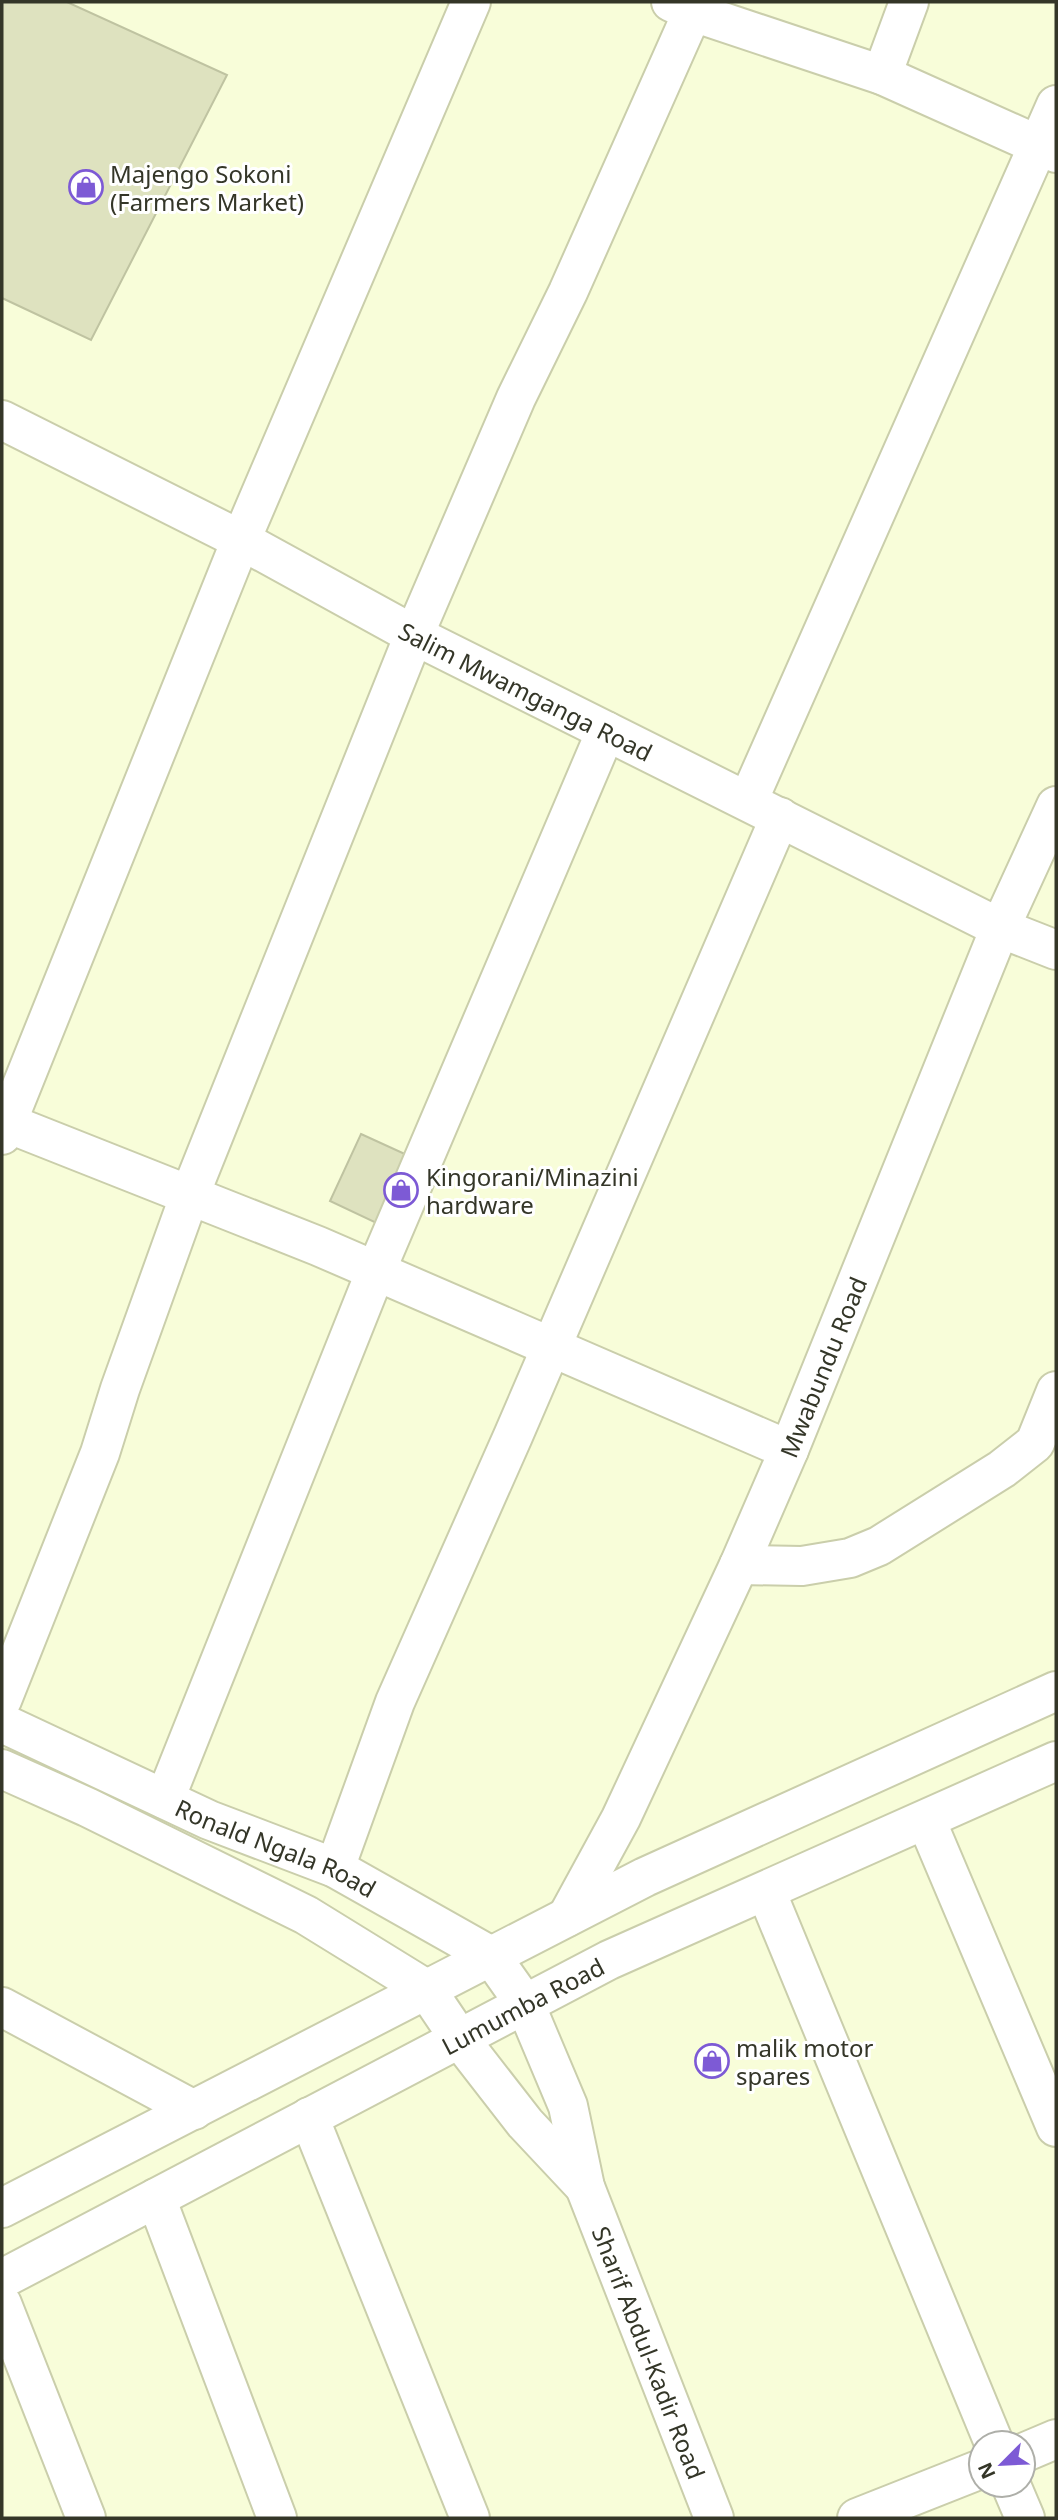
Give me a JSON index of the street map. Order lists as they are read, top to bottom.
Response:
{
  "streets": {
    "street": [
      "Salim Mwamganga Road",
      "Mwabundu Road",
      "Ronald Ngala Road",
      "Lumumba Road",
      "Sharif Abdul-Kadir Road"
    ]
  },
  "crossings": [
    ["Salim Mwamganga Road", "Mwabundu Road"],
    ["Ronald Ngala Road", "Lumumba Road"],
    ["Ronald Ngala Road", "Sharif Abdul-Kadir Road"],
    ["Lumumba Road", "Sharif Abdul-Kadir Road"]
  ],
  "places": {
    "shop": ["Majengo Sokoni (Farmers Market)", "Kingorani/Minazini hardware", "malik motor spares"]
  },
  "north": "bottom left"
}
